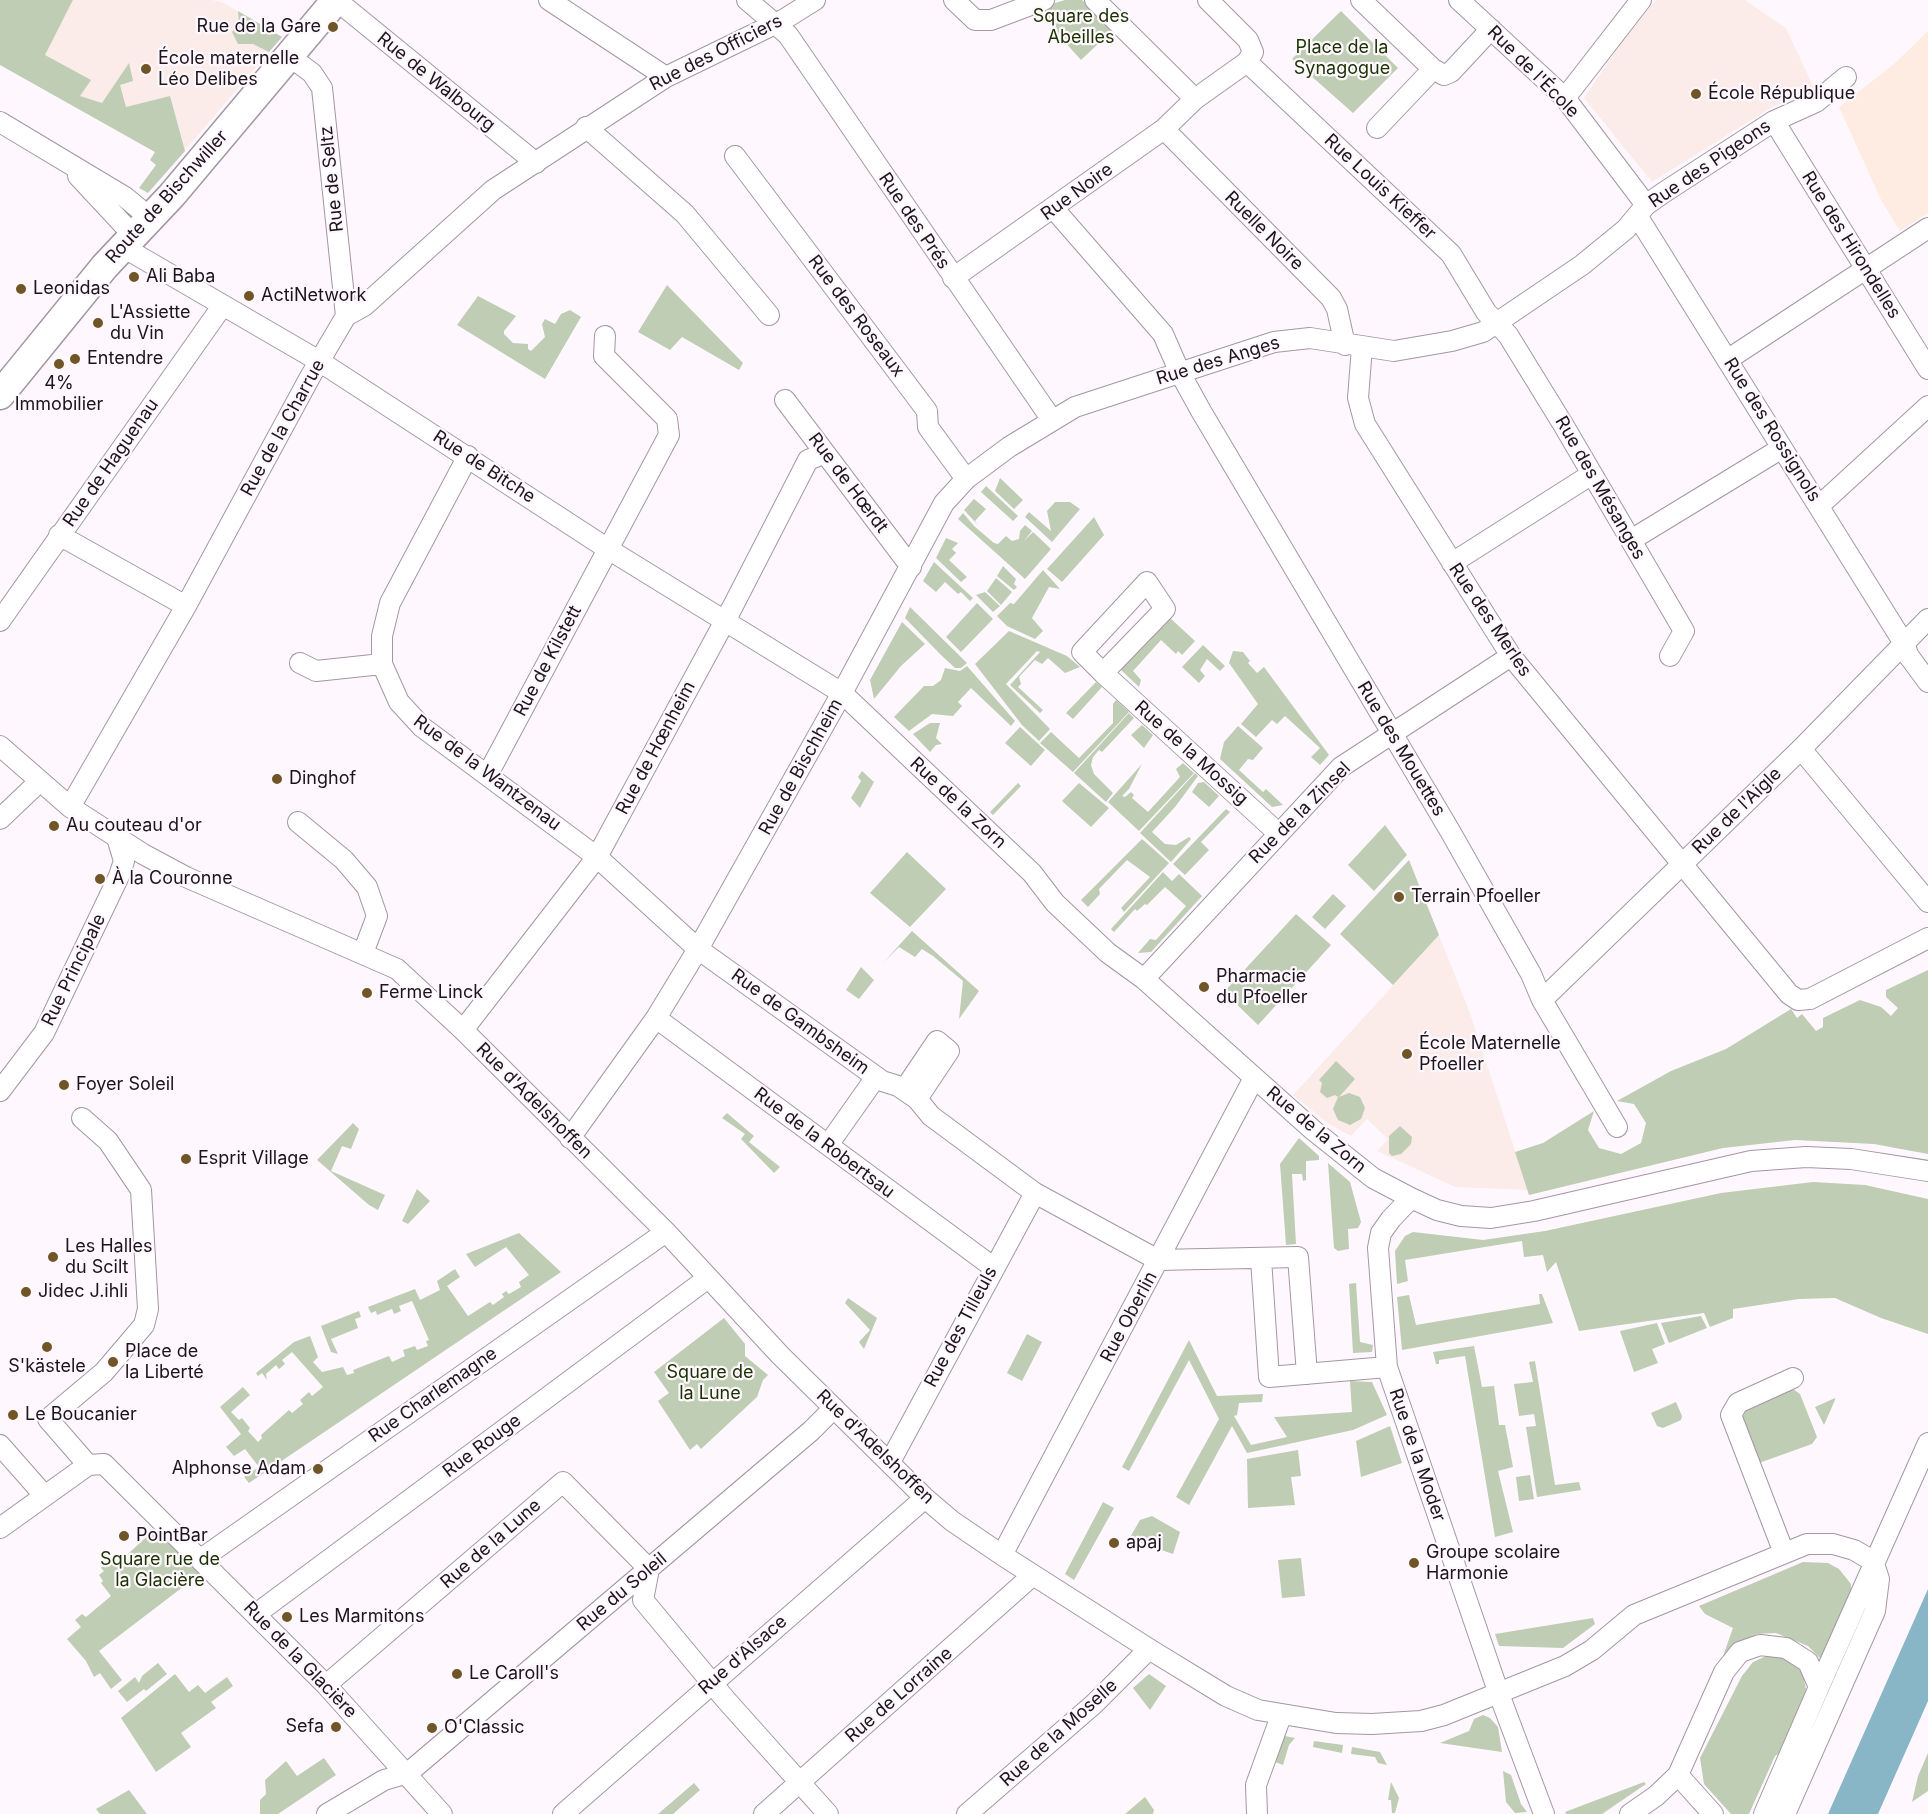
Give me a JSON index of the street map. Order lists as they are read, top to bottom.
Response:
{
  "streets": {
    "main road": ["Route de Bischwiller"],
    "street": [
      "Rue des Officiers",
      "Rue de l'École",
      "Rue de Walbourg",
      "Rue des Pigeons",
      "Rue de Seltz",
      "Rue Louis Kieffer",
      "Rue Noire",
      "Rue des Prés",
      "Ruelle Noire",
      "Rue des Hirondelles",
      "Rue des Roseaux",
      "Rue des Anges",
      "Rue de la Charrue",
      "Rue des Rossignols",
      "Rue de Haguenau",
      "Rue de Bitche",
      "Rue de Hœrdt",
      "Rue des Mésanges",
      "Rue des Merles",
      "Rue de Kilstett",
      "Rue de Hœnheim",
      "Rue des Mouettes",
      "Rue de la Mossig",
      "Rue de Bischheim",
      "Rue de la Wantzenau",
      "Rue de la Zorn",
      "Rue de l'Aigle",
      "Rue de la Zinsel",
      "Rue Principale",
      "Rue de Gambsheim",
      "Rue d'Adelshoffen",
      "Rue de la Robertsau",
      "Rue Oberlin",
      "Rue des Tilleuls",
      "Rue Charlemagne",
      "Rue Rouge",
      "Rue de la Moder",
      "Rue de la Lune",
      "Rue du Soleil",
      "Rue d'Alsace",
      "Rue de la Glacière",
      "Rue de Lorraine",
      "Rue de la Moselle"
    ]
  },
  "crossings": [
    ["Rue des Officiers", "Rue des Prés"],
    ["Rue des Officiers", "Rue de la Charrue"],
    ["Rue de l'École", "Rue des Pigeons"],
    ["Rue de l'École", "Rue des Anges"],
    ["Rue de l'École", "Rue des Rossignols"],
    ["Rue de Walbourg", "Route de Bischwiller"],
    ["Rue de Walbourg", "Rue de la Charrue"],
    ["Rue des Pigeons", "Rue des Hirondelles"],
    ["Rue des Pigeons", "Rue des Anges"],
    ["Rue des Pigeons", "Rue des Rossignols"],
    ["Rue de Seltz", "Route de Bischwiller"],
    ["Rue de Seltz", "Rue de la Charrue"],
    ["Rue Louis Kieffer", "Rue Noire"],
    ["Rue Louis Kieffer", "Rue des Anges"],
    ["Rue Louis Kieffer", "Rue des Mésanges"],
    ["Rue Noire", "Rue des Prés"],
    ["Rue Noire", "Ruelle Noire"],
    ["Rue Noire", "Rue des Mouettes"],
    ["Route de Bischwiller", "Rue de Bitche"],
    ["Rue des Prés", "Rue des Anges"],
    ["Rue des Prés", "Rue de Bischheim"],
    ["Ruelle Noire", "Rue des Anges"],
    ["Ruelle Noire", "Rue des Merles"],
    ["Rue des Roseaux", "Rue de Bischheim"],
    ["Rue des Anges", "Rue des Rossignols"],
    ["Rue des Anges", "Rue des Mésanges"],
    ["Rue des Anges", "Rue des Merles"],
    ["Rue des Anges", "Rue des Mouettes"],
    ["Rue des Anges", "Rue de Bischheim"],
    ["Rue de la Charrue", "Rue de Bitche"],
    ["Rue de la Charrue", "Rue d'Adelshoffen"],
    ["Rue des Rossignols", "Rue de l'Aigle"],
    ["Rue de Haguenau", "Rue de Bitche"],
    ["Rue de Bitche", "Rue de Kilstett"],
    ["Rue de Bitche", "Rue de Hœnheim"],
    ["Rue de Bitche", "Rue de Bischheim"],
    ["Rue de Bitche", "Rue de la Wantzenau"],
    ["Rue de Bitche", "Rue de la Zorn"],
    ["Rue de Hœrdt", "Rue de Hœnheim"],
    ["Rue de Hœrdt", "Rue de Bischheim"],
    ["Rue des Merles", "Rue de l'Aigle"],
    ["Rue des Merles", "Rue de la Zinsel"],
    ["Rue de Kilstett", "Rue de la Wantzenau"],
    ["Rue de Hœnheim", "Rue de la Wantzenau"],
    ["Rue de Hœnheim", "Rue d'Adelshoffen"],
    ["Rue des Mouettes", "Rue de l'Aigle"],
    ["Rue des Mouettes", "Rue de la Zinsel"],
    ["Rue de la Mossig", "Rue de la Zinsel"],
    ["Rue de Bischheim", "Rue de la Wantzenau"],
    ["Rue de Bischheim", "Rue de la Zorn"],
    ["Rue de Bischheim", "Rue de Gambsheim"],
    ["Rue de Bischheim", "Rue d'Adelshoffen"],
    ["Rue de Bischheim", "Rue de la Robertsau"],
    ["Rue de la Wantzenau", "Rue de Gambsheim"],
    ["Rue de la Zorn", "Rue de la Zinsel"],
    ["Rue de la Zorn", "Rue Oberlin"],
    ["Rue de la Zorn", "Rue de la Moder"],
    ["Rue Principale", "Rue d'Adelshoffen"],
    ["Rue de Gambsheim", "Rue Oberlin"],
    ["Rue de Gambsheim", "Rue des Tilleuls"],
    ["Rue d'Adelshoffen", "Rue Oberlin"],
    ["Rue d'Adelshoffen", "Rue des Tilleuls"],
    ["Rue d'Adelshoffen", "Rue Charlemagne"],
    ["Rue d'Adelshoffen", "Rue Rouge"],
    ["Rue d'Adelshoffen", "Rue de la Moder"],
    ["Rue d'Adelshoffen", "Rue du Soleil"],
    ["Rue d'Adelshoffen", "Rue d'Alsace"],
    ["Rue d'Adelshoffen", "Rue de Lorraine"],
    ["Rue d'Adelshoffen", "Rue de la Moselle"],
    ["Rue de la Robertsau", "Rue des Tilleuls"],
    ["Rue Charlemagne", "Rue de la Glacière"],
    ["Rue Rouge", "Rue de la Glacière"],
    ["Rue de la Lune", "Rue du Soleil"],
    ["Rue de la Lune", "Rue de la Glacière"],
    ["Rue du Soleil", "Rue de la Glacière"]
  ],
  "parks": [
    "Square des Abeilles",
    "Place de la Synagogue",
    "Square de la Lune",
    "Square rue de la Glacière"
  ],
  "places": [
    "Rue de la Gare",
    "École maternelle Léo Delibes",
    "École République",
    "Ali Baba",
    "Leonidas",
    "ActiNetwork",
    "L'Assiette du Vin",
    "Entendre",
    "4% Immobilier",
    "Dinghof",
    "Au couteau d'or",
    "À la Couronne",
    "Terrain Pfoeller",
    "Pharmacie du Pfoeller",
    "Ferme Linck",
    "École Maternelle Pfoeller",
    "Foyer Soleil",
    "Esprit Village",
    "Les Halles du Scilt",
    "Jidec J.ihli",
    "S'kästele",
    "Place de la Liberté",
    "Le Boucanier",
    "Alphonse Adam",
    "PointBar",
    "apaj",
    "Groupe scolaire Harmonie",
    "Les Marmitons",
    "Le Caroll's",
    "Sefa",
    "O'Classic"
  ]
}
